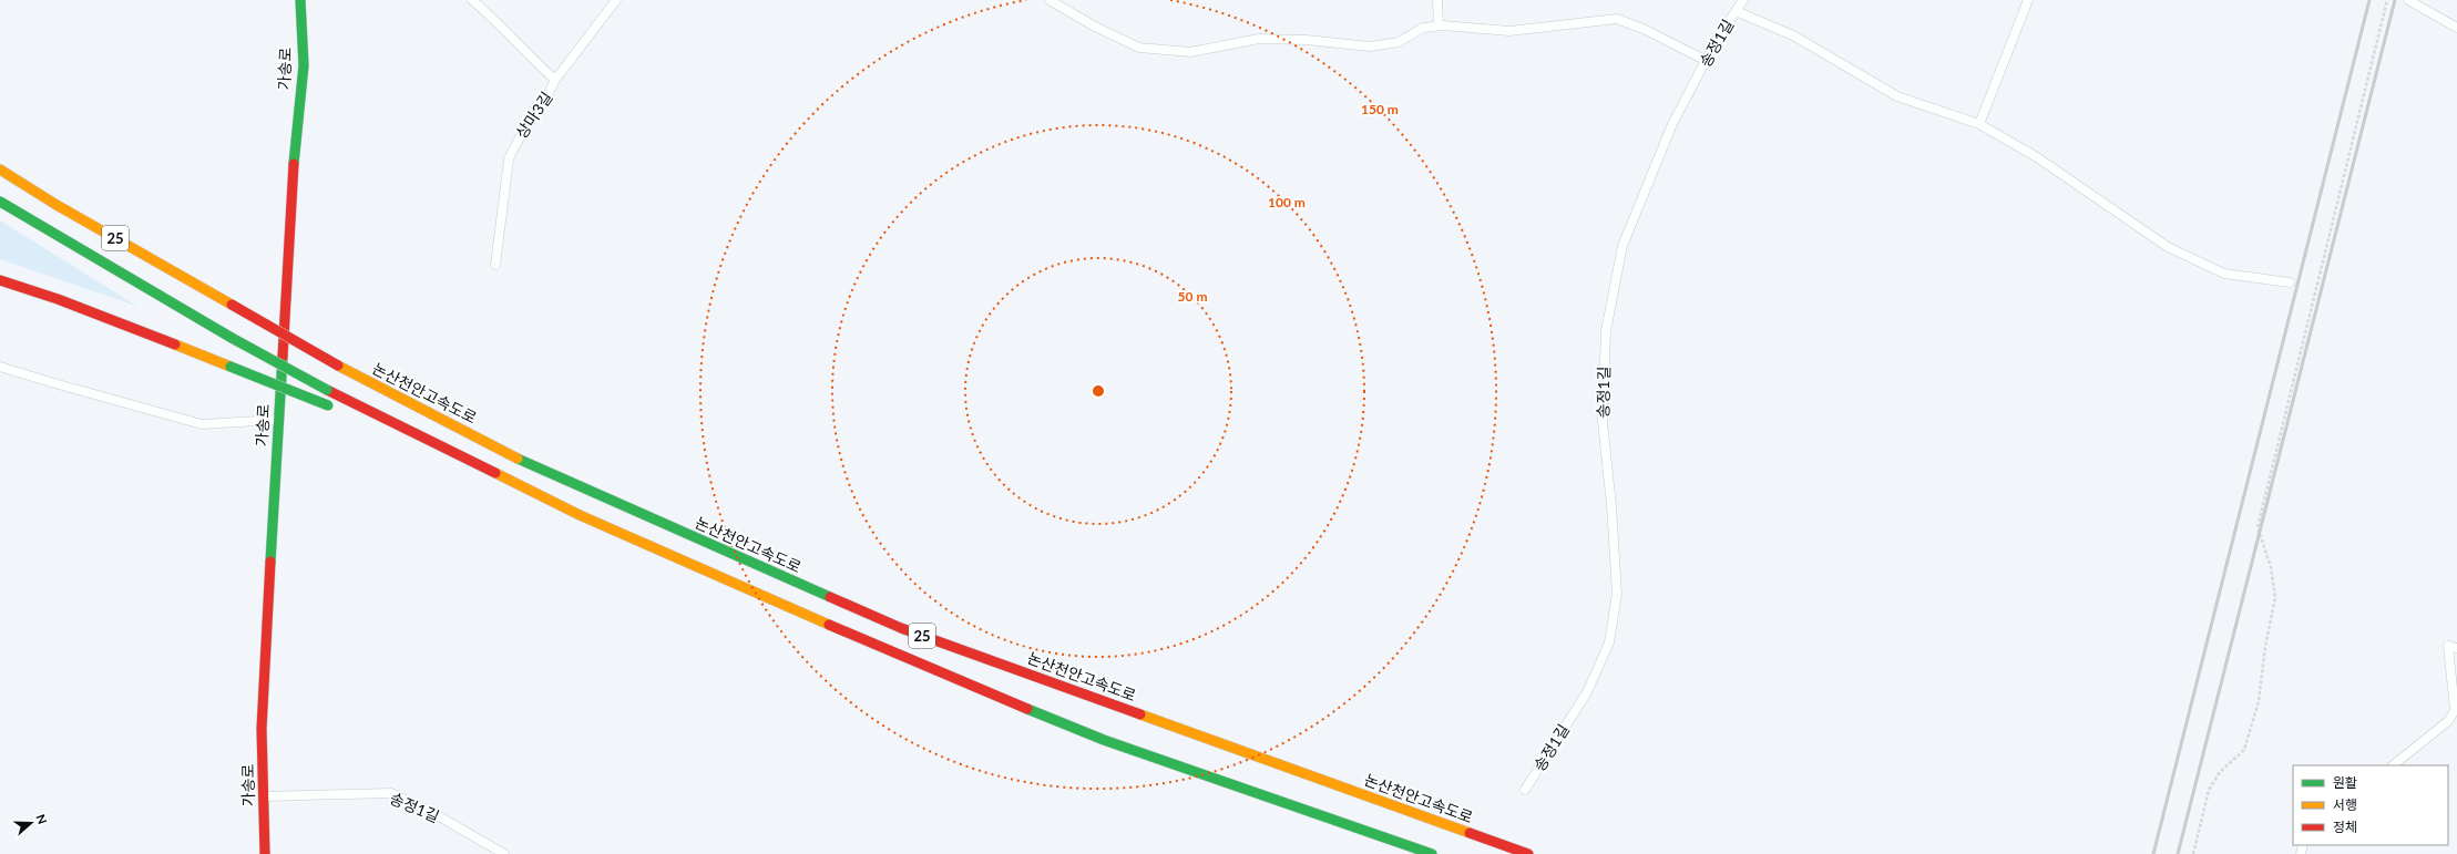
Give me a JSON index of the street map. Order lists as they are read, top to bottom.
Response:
{
  "streets": {
    "main road": ["가송로", "25", "논산천안고속도로"],
    "lane": ["송정1길", "상마3길"]
  },
  "crossings": [
    ["송정1길", "가송로"]
  ],
  "legend": ["원활", "서행", "정체"],
  "north": "right",
  "rings": ["150 m", "100 m", "50 m"]
}
